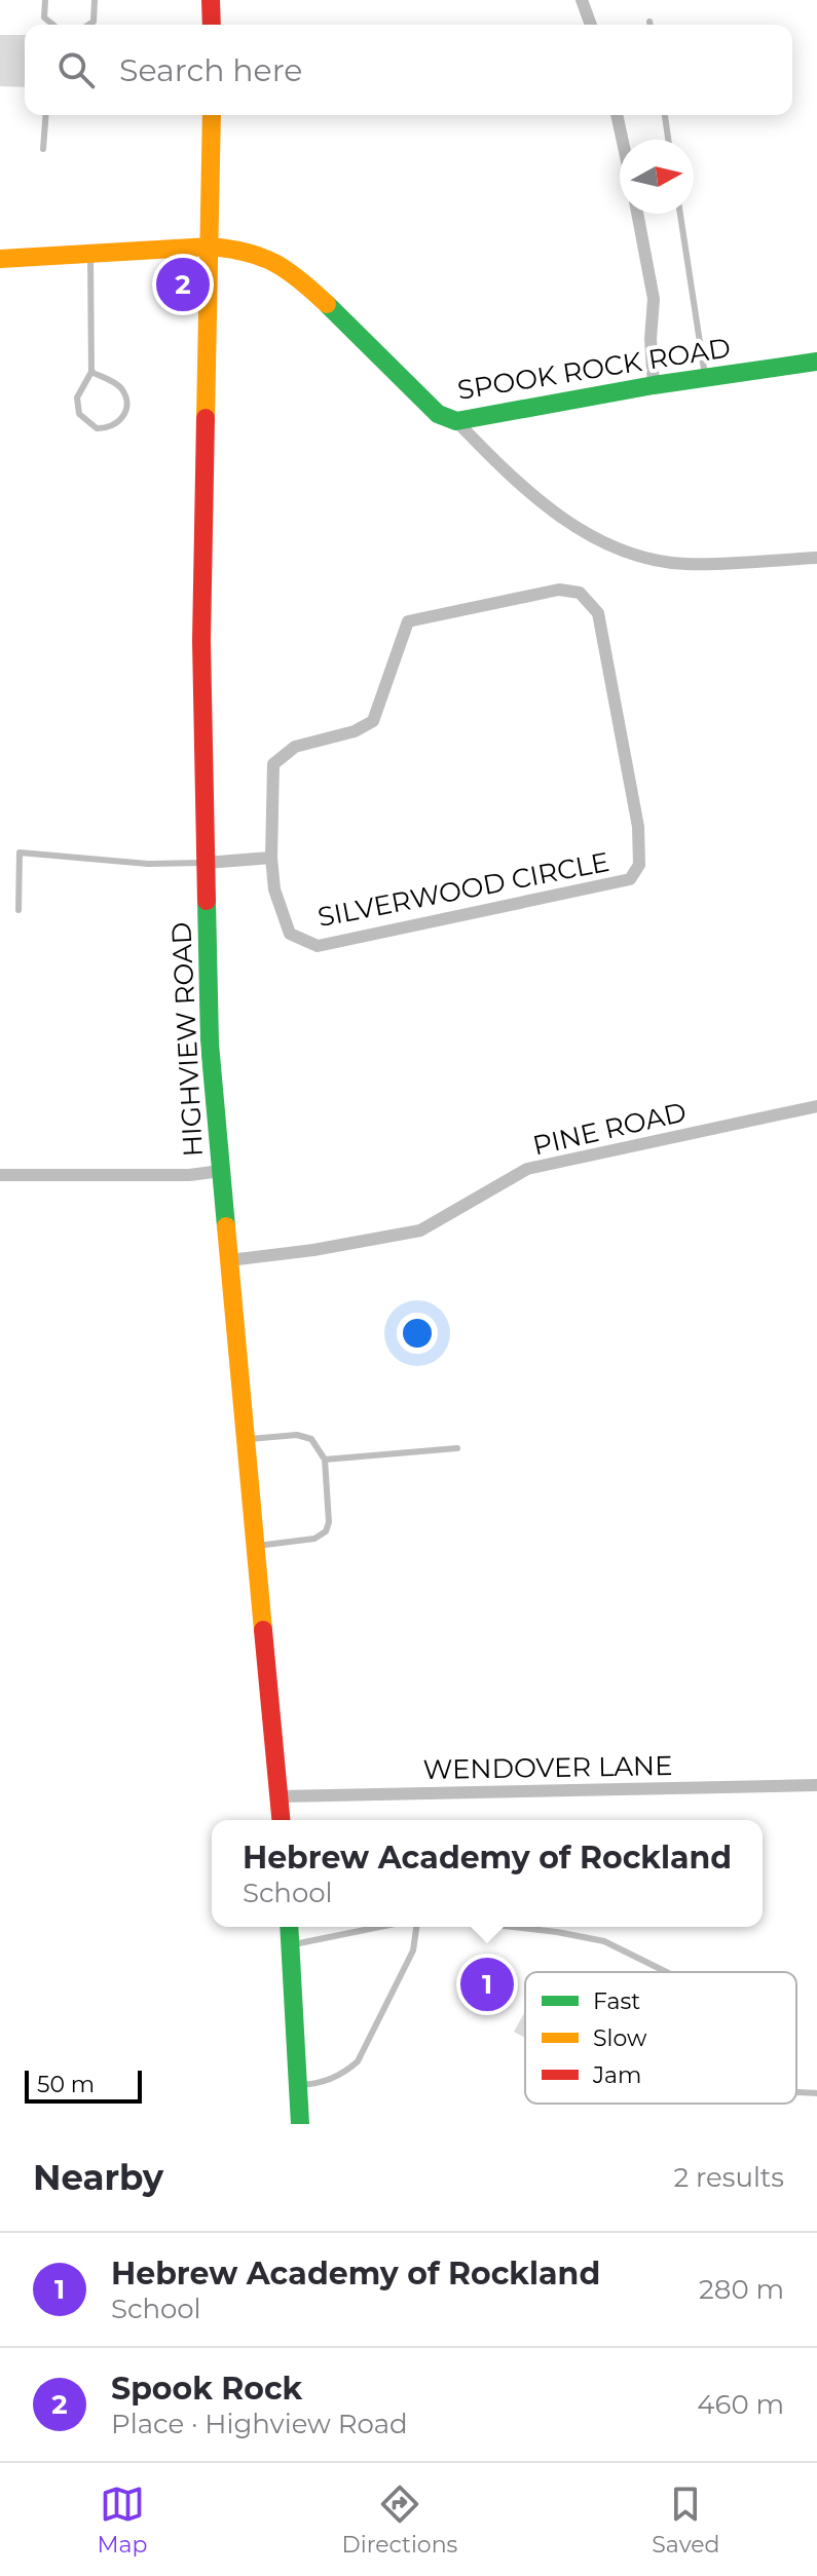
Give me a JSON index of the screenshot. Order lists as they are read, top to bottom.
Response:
{
  "streets": {
    "street": [
      "SPOOK ROCK ROAD",
      "SILVERWOOD CIRCLE",
      "HIGHVIEW ROAD",
      "PINE ROAD",
      "WENDOVER LANE"
    ]
  },
  "crossings": [
    ["SPOOK ROCK ROAD", "HIGHVIEW ROAD"],
    ["HIGHVIEW ROAD", "PINE ROAD"],
    ["HIGHVIEW ROAD", "WENDOVER LANE"]
  ],
  "legend": ["Fast", "Slow", "Jam"],
  "scale_bar": "50 m",
  "north": "right",
  "page": {
    "search": "Search here",
    "pins": ["2", "1"],
    "popup": ["Hebrew Academy of Rockland", "School"],
    "scale": "50 m",
    "heading": ["Nearby", "2 results"],
    "list": [
      {
        "mark": "1",
        "name": "Hebrew Academy of Rockland",
        "note": "School",
        "value": "280 m"
      },
      {
        "mark": "2",
        "name": "Spook Rock",
        "note": "Place · Highview Road",
        "value": "460 m"
      }
    ],
    "nav": ["Map", "Directions", "Saved"]
  }
}
